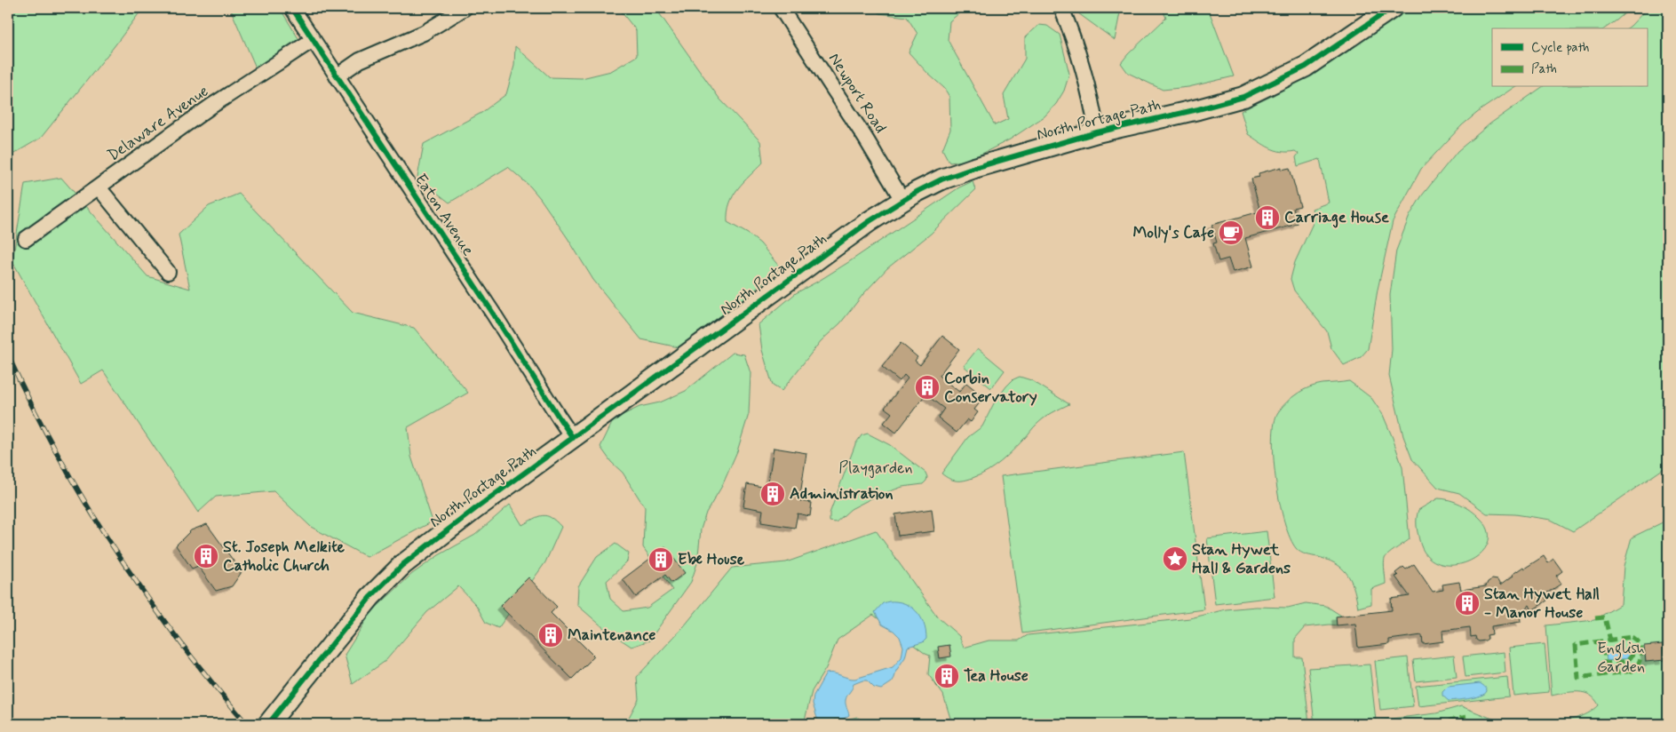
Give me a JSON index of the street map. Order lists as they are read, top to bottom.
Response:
{
  "streets": {
    "main road": ["North Portage Path"],
    "street": ["Newport Road", "Delaware Avenue", "Eaton Avenue"]
  },
  "crossings": [
    ["Newport Road", "North Portage Path"],
    ["North Portage Path", "Eaton Avenue"],
    ["Delaware Avenue", "Eaton Avenue"]
  ],
  "parks": ["Playgarden", "English Garden"],
  "places": {
    "building": [
      "Carriage House",
      "Corbin Conservatory",
      "Administration",
      "St. Joseph Melkite Catholic Church",
      "Ebe House",
      "Stan Hywet Hall - Manor House",
      "Maintenance",
      "Tea House"
    ],
    "cafe": ["Molly's Cafe"],
    "place": ["Stan Hywet Hall & Gardens"]
  },
  "legend": ["Cycle path", "Path"]
}
